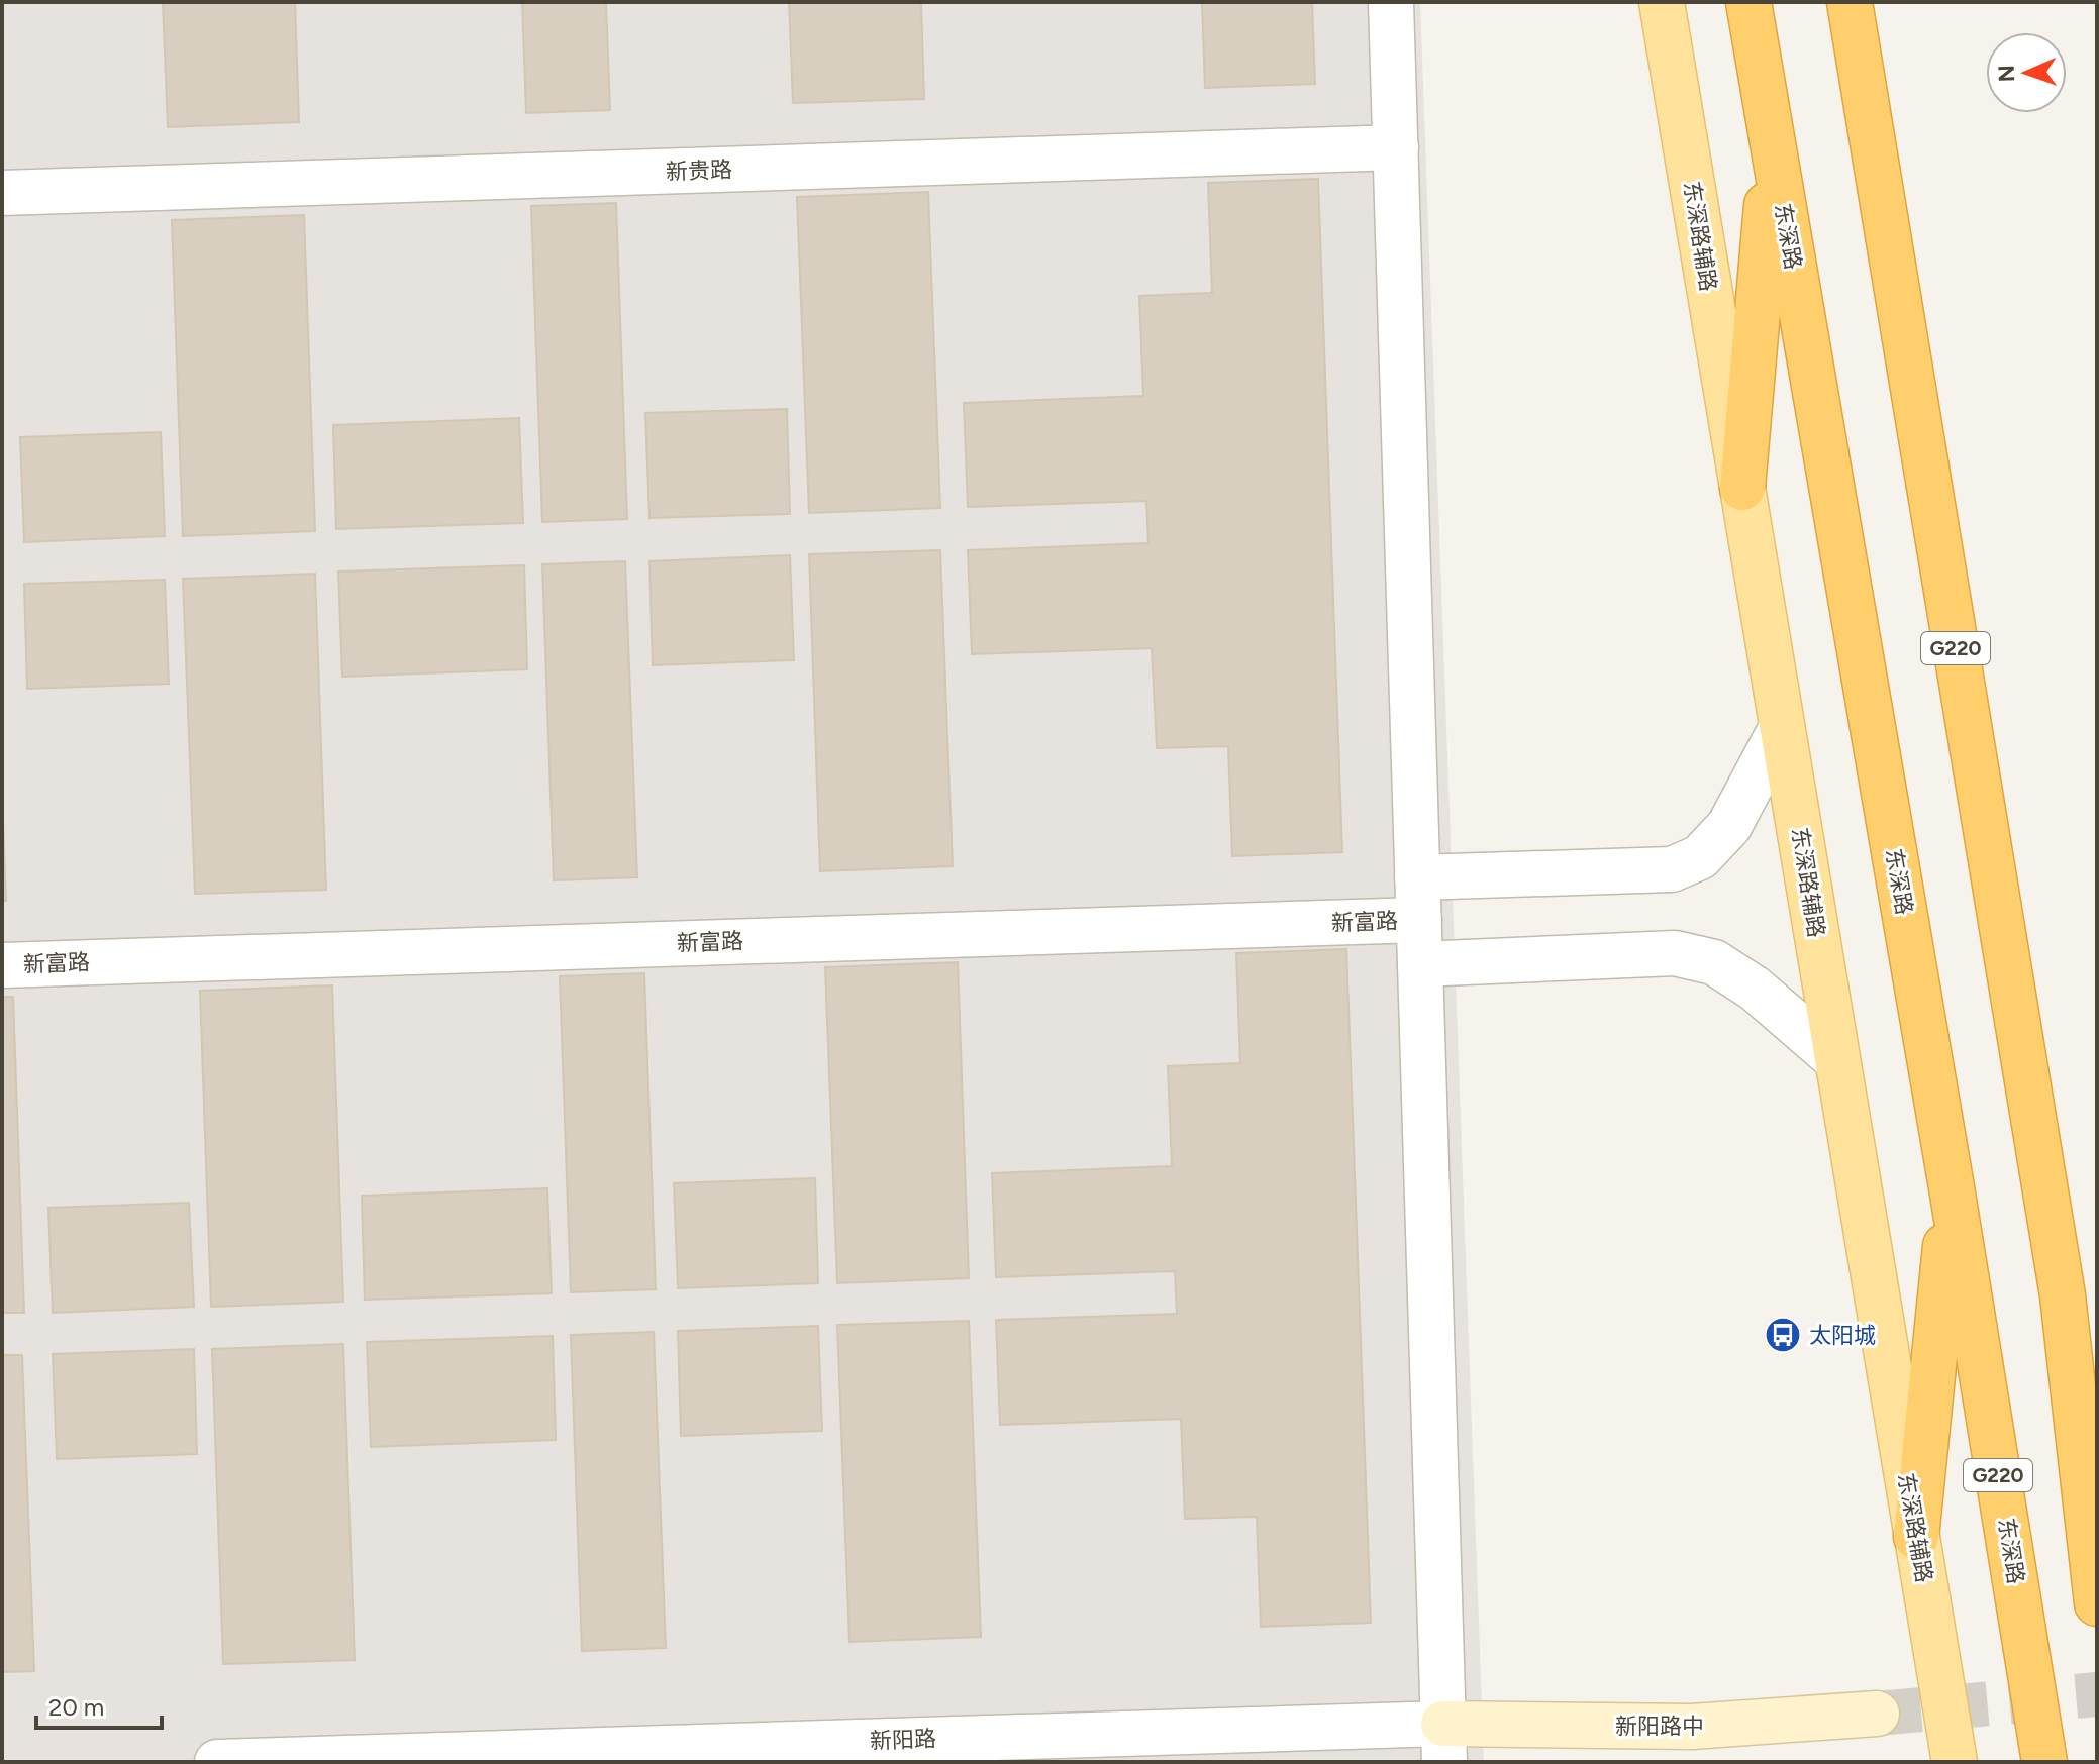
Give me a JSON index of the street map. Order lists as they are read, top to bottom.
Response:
{
  "streets": {
    "highway": ["东深路", "G220"],
    "main road": ["东深路辅路"],
    "street": [
      "新贵路",
      "新富路",
      "新阳路中",
      "新阳路"
    ]
  },
  "crossings": [
    ["东深路辅路", "新富路"],
    ["新阳路中", "新阳路"]
  ],
  "places": {
    "bus stop": ["太阳城"]
  },
  "scale_bar": "20 m",
  "north": "left"
}
